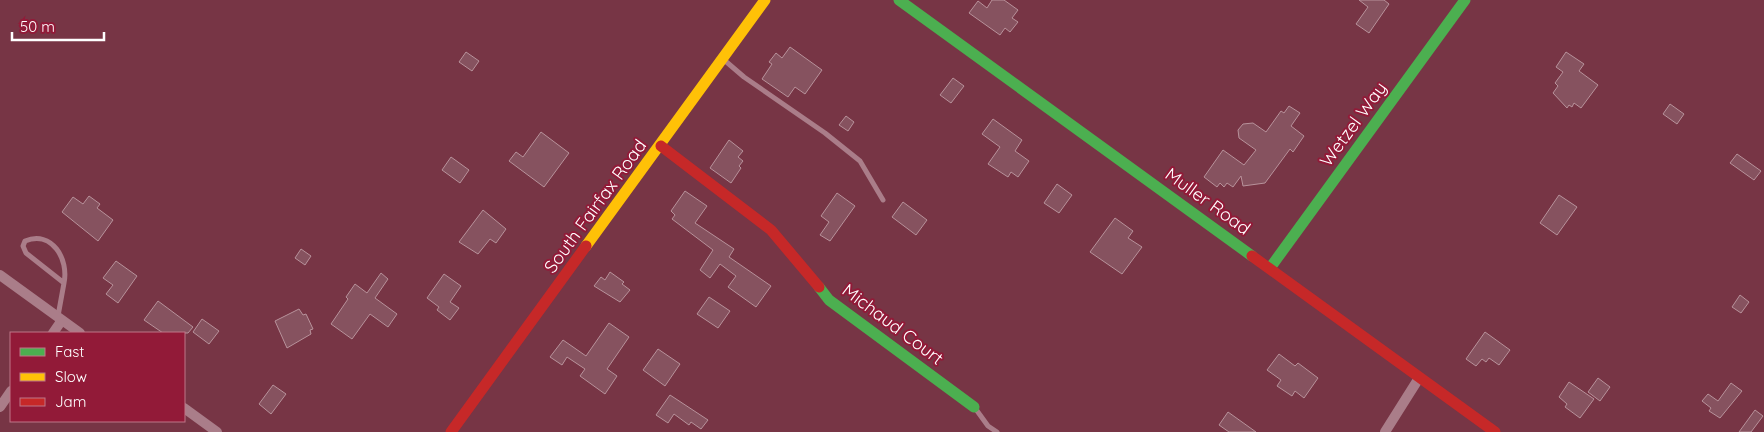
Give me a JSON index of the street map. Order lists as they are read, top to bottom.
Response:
{
  "streets": {
    "street": [
      "Wetzel Way",
      "Muller Road",
      "South Fairfax Road",
      "Michaud Court"
    ]
  },
  "crossings": [
    ["Wetzel Way", "Muller Road"],
    ["South Fairfax Road", "Michaud Court"]
  ],
  "legend": ["Fast", "Slow", "Jam"],
  "scale_bar": "50 m"
}
